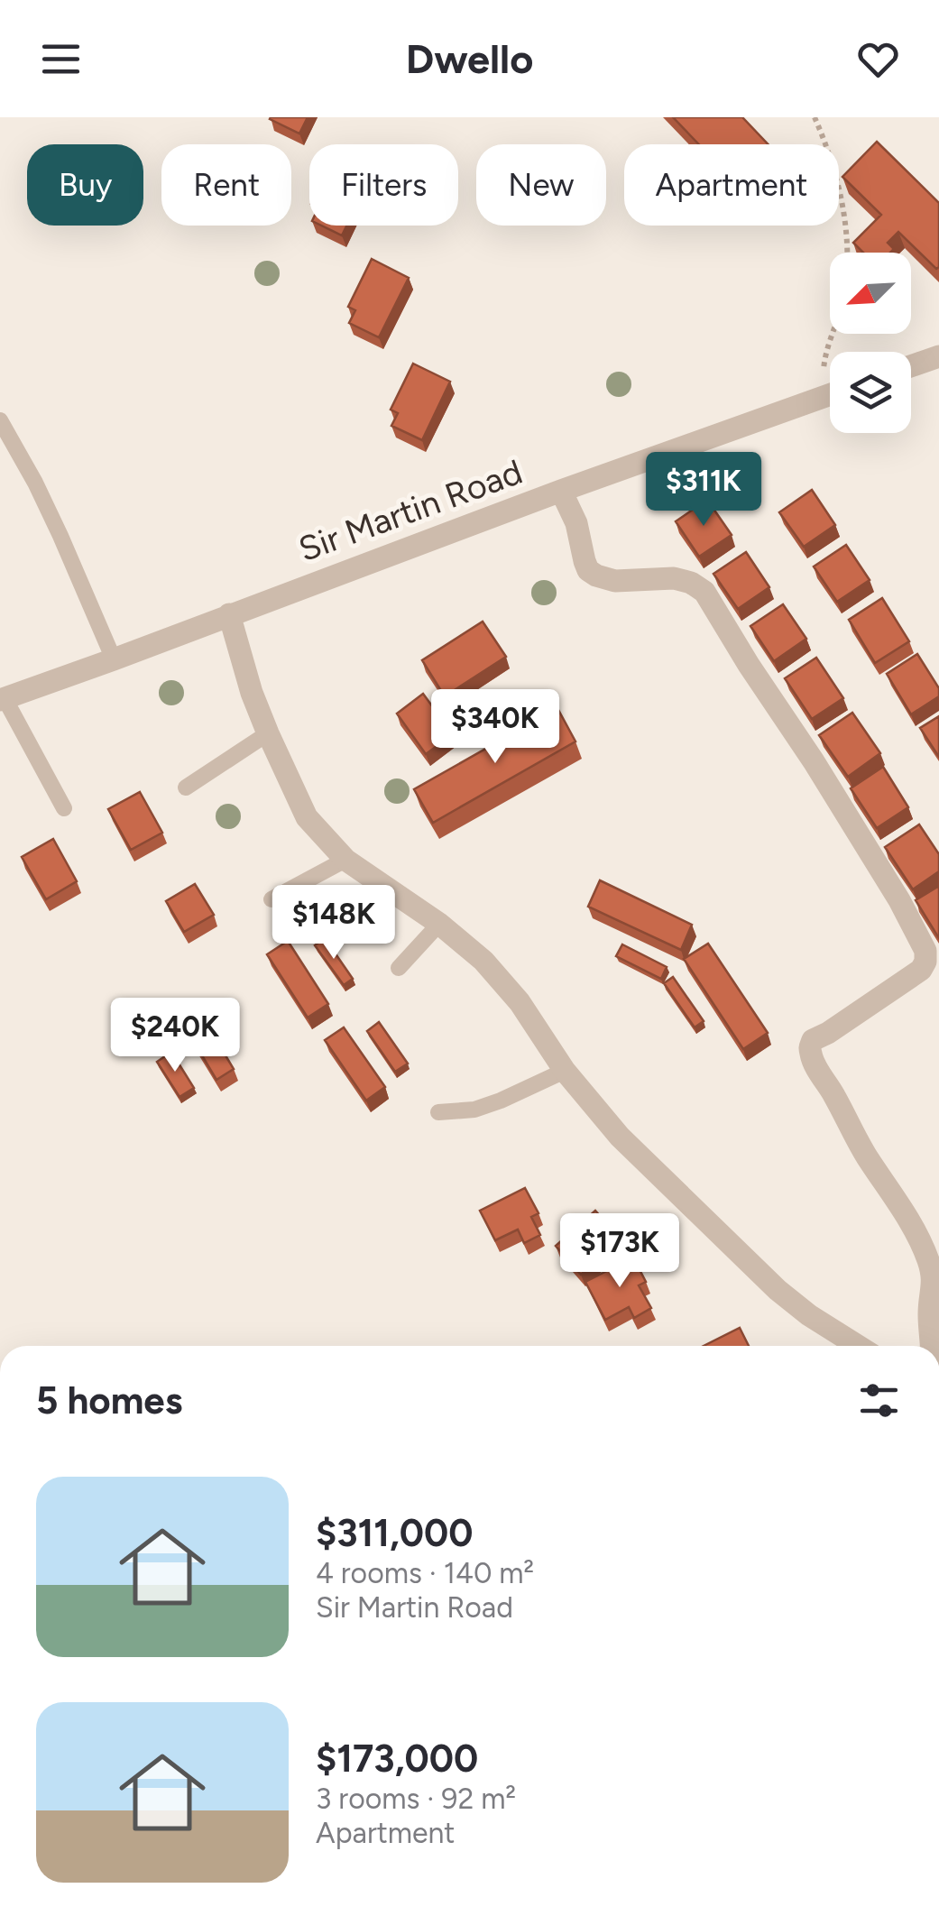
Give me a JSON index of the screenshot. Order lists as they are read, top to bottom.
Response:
{
  "streets": {
    "street": ["Sir Martin Road"]
  },
  "north": "bottom left",
  "page": {
    "header": "Dwello",
    "chip": [
      "Buy",
      "Rent",
      "Filters",
      "New",
      "Apartment"
    ],
    "price": [
      "$311K",
      "$340K",
      "$148K",
      "$240K",
      "$173K"
    ],
    "heading": "5 homes",
    "list": [
      {
        "name": "$311,000",
        "note": "4 rooms · 140 m² · Sir Martin Road"
      },
      {
        "name": "$173,000",
        "note": "3 rooms · 92 m² · Apartment"
      }
    ]
  }
}
